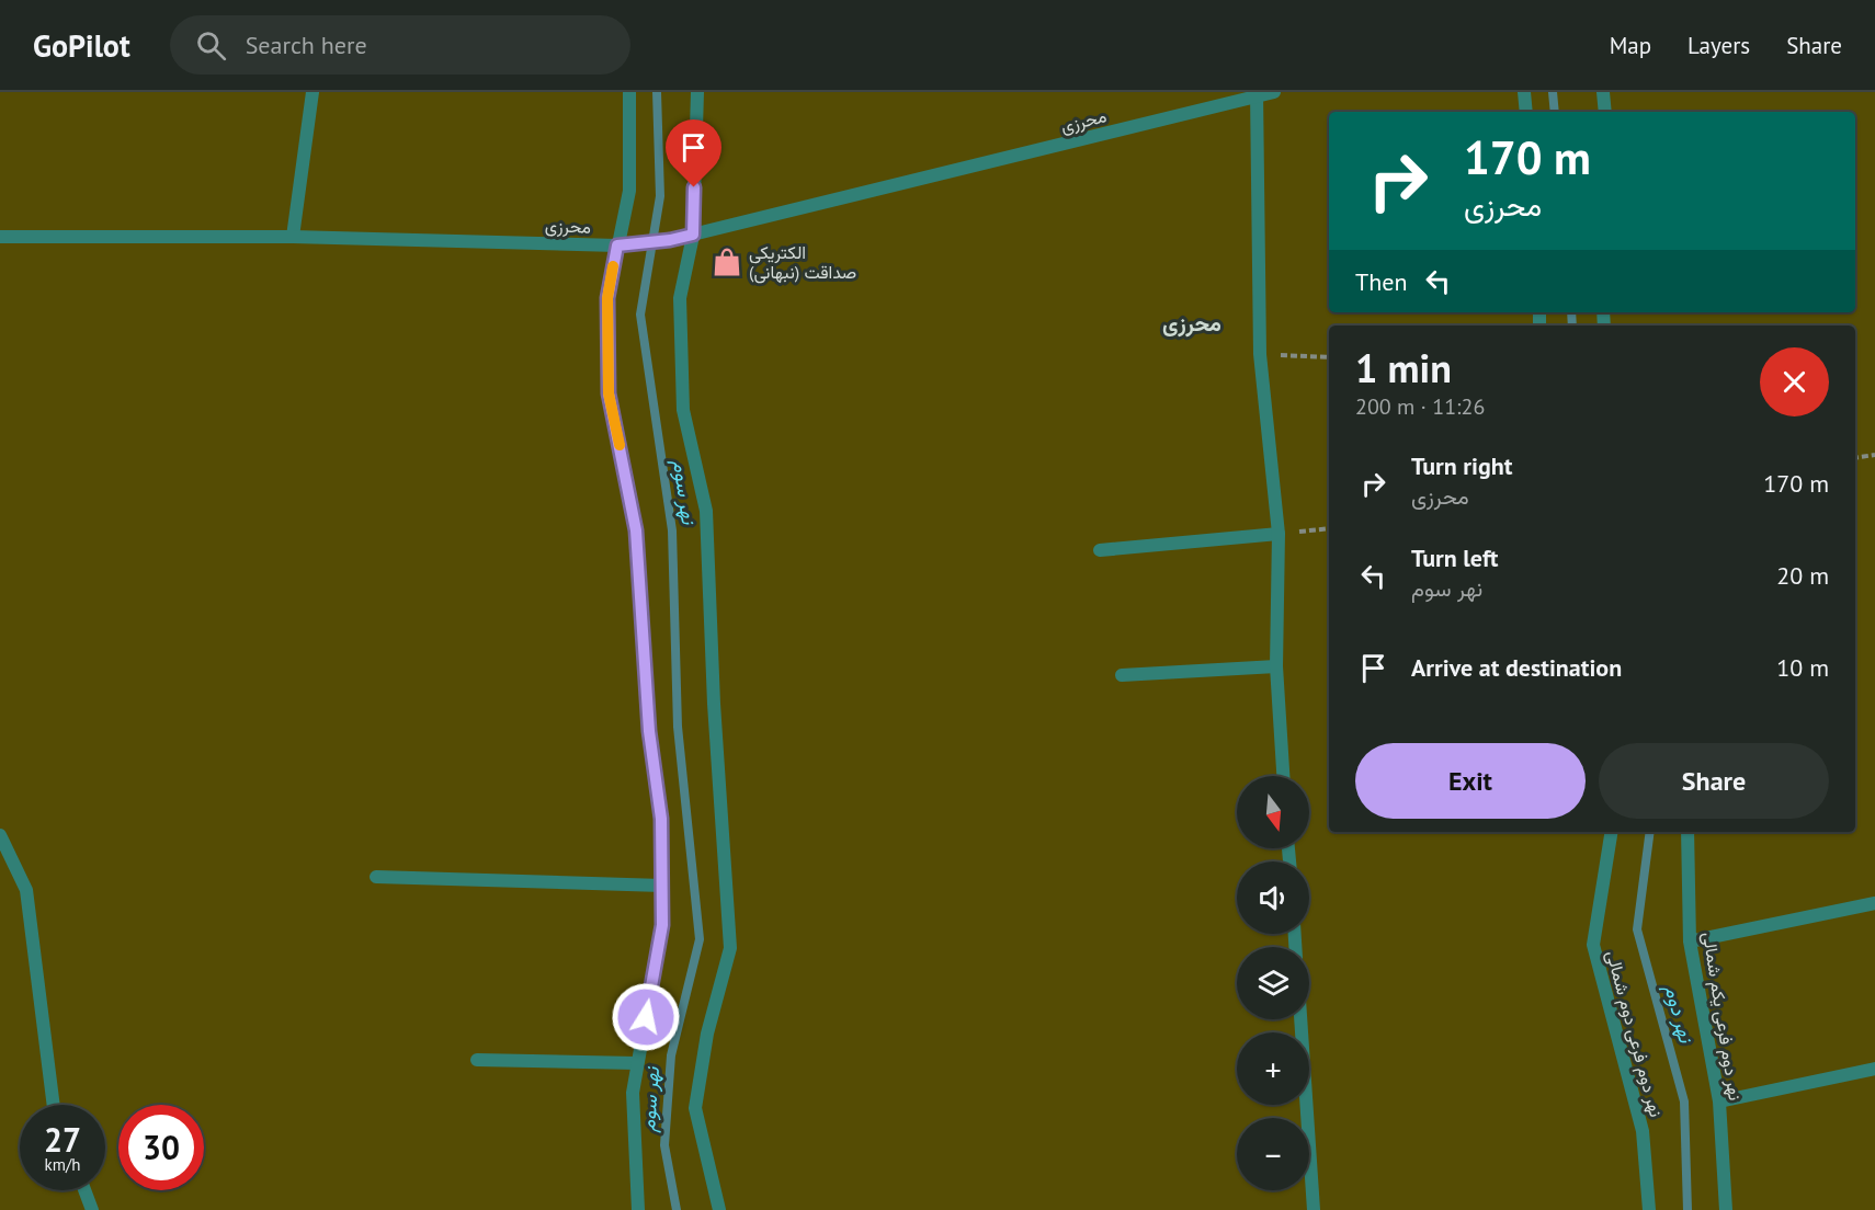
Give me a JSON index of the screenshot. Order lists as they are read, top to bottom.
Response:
{
  "streets": {
    "street": ["محرزی", "نهر دوم فرعی یکم شمالی", "نهر دوم فرعی دوم شمالی"]
  },
  "districts": ["محرزی"],
  "water": ["نهر سوم", "نهر دوم"],
  "places": {
    "shop": ["الکتریکی صداقت (نبهانی)"]
  },
  "north": "bottom",
  "page": {
    "header": "GoPilot",
    "search": "Search here",
    "nav": ["Map", "Layers", "Share"],
    "turn": ["170 m", "محرزی"],
    "then": "Then",
    "heading": ["1 min", "200 m · 11:26"],
    "list": [
      {
        "name": "Turn right",
        "note": "محرزی",
        "value": "170 m"
      },
      {
        "name": "Turn left",
        "note": "نهر سوم",
        "value": "20 m"
      },
      {
        "name": "Arrive at destination",
        "value": "10 m"
      }
    ],
    "buttons": ["Exit", "Share"],
    "map_buttons": ["+", "−"],
    "speed": "27 km/h",
    "limit": "30"
  }
}
